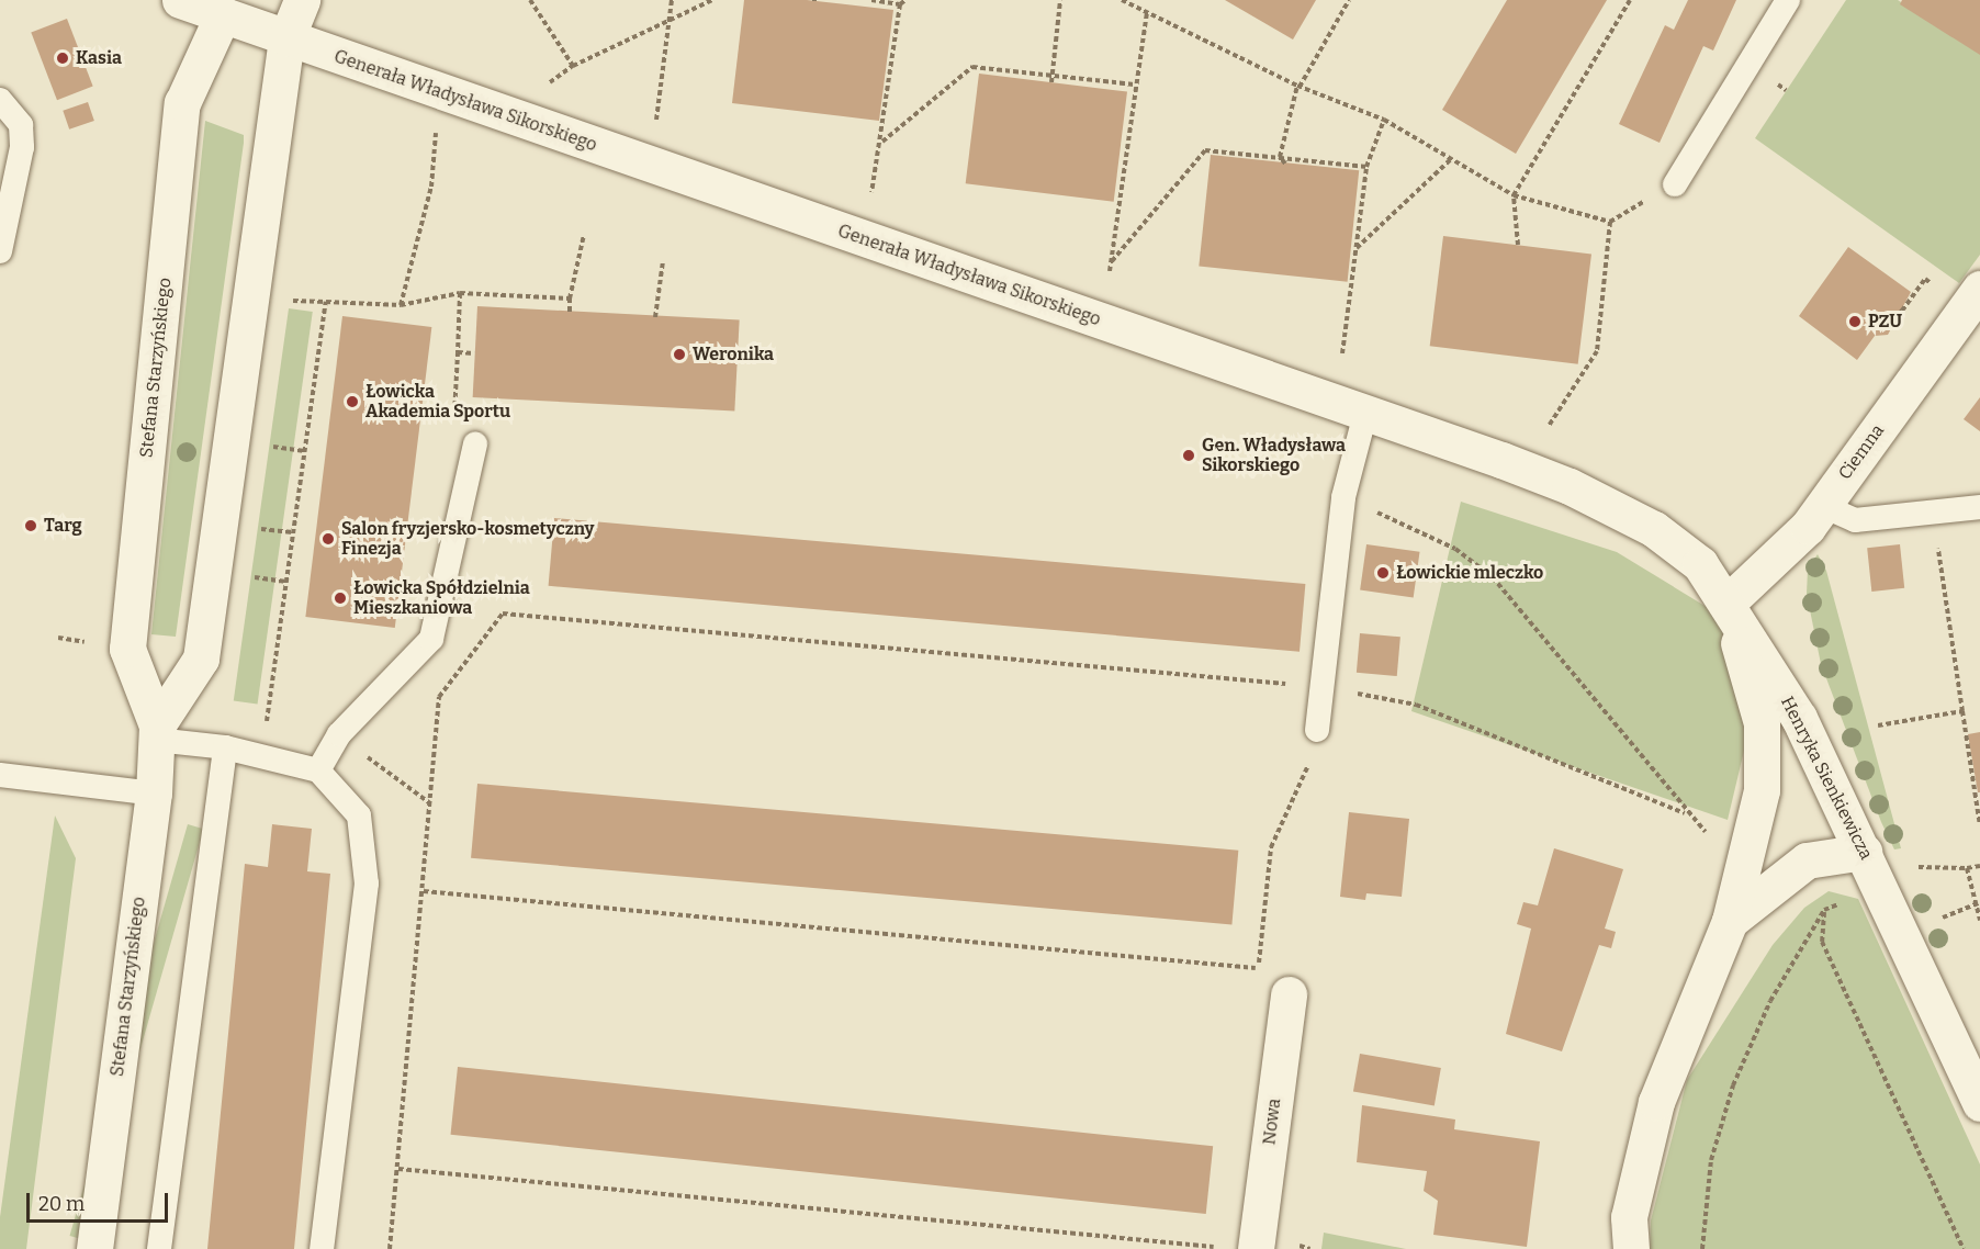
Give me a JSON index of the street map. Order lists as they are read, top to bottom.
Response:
{
  "streets": {
    "street": [
      "Generała Władysława Sikorskiego",
      "Stefana Starzyńskiego",
      "Ciemna",
      "Henryka Sienkiewicza",
      "Nowa"
    ]
  },
  "crossings": [
    ["Generała Władysława Sikorskiego", "Stefana Starzyńskiego"],
    ["Generała Władysława Sikorskiego", "Ciemna"],
    ["Generała Władysława Sikorskiego", "Henryka Sienkiewicza"],
    ["Ciemna", "Henryka Sienkiewicza"]
  ],
  "places": [
    "Kasia",
    "PZU",
    "Weronika",
    "Łowicka Akademia Sportu",
    "Gen. Władysława Sikorskiego",
    "Targ",
    "Salon fryzjersko-kosmetyczny Finezja",
    "Łowickie mleczko",
    "Łowicka Spółdzielnia Mieszkaniowa"
  ],
  "scale_bar": "20 m"
}
